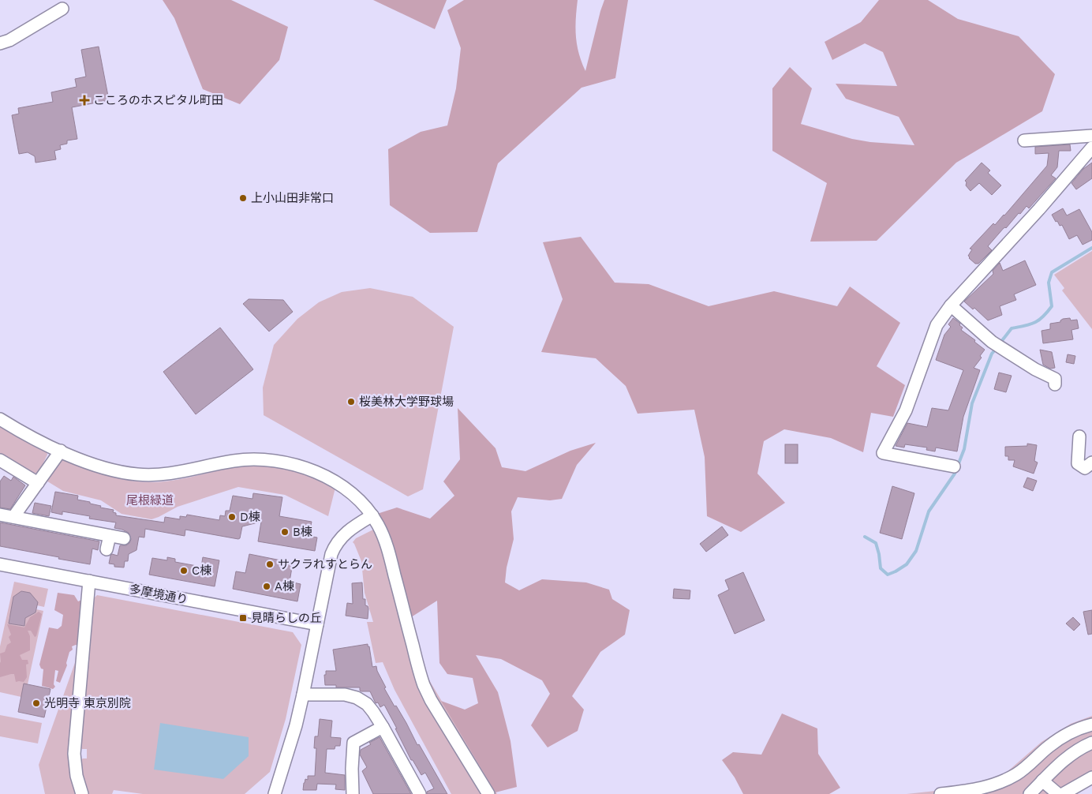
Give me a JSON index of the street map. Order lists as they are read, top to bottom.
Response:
{
  "streets": {
    "street": ["多摩境通り"]
  },
  "parks": ["尾根緑道"],
  "places": {
    "health": ["こころのホスピタル町田"],
    "other": [
      "上小山田非常口",
      "桜美林大学野球場",
      "D棟",
      "B棟",
      "サクラれすとらん",
      "C棟",
      "A棟",
      "光明寺 東京別院"
    ],
    "transit": ["見晴らしの丘"]
  }
}
